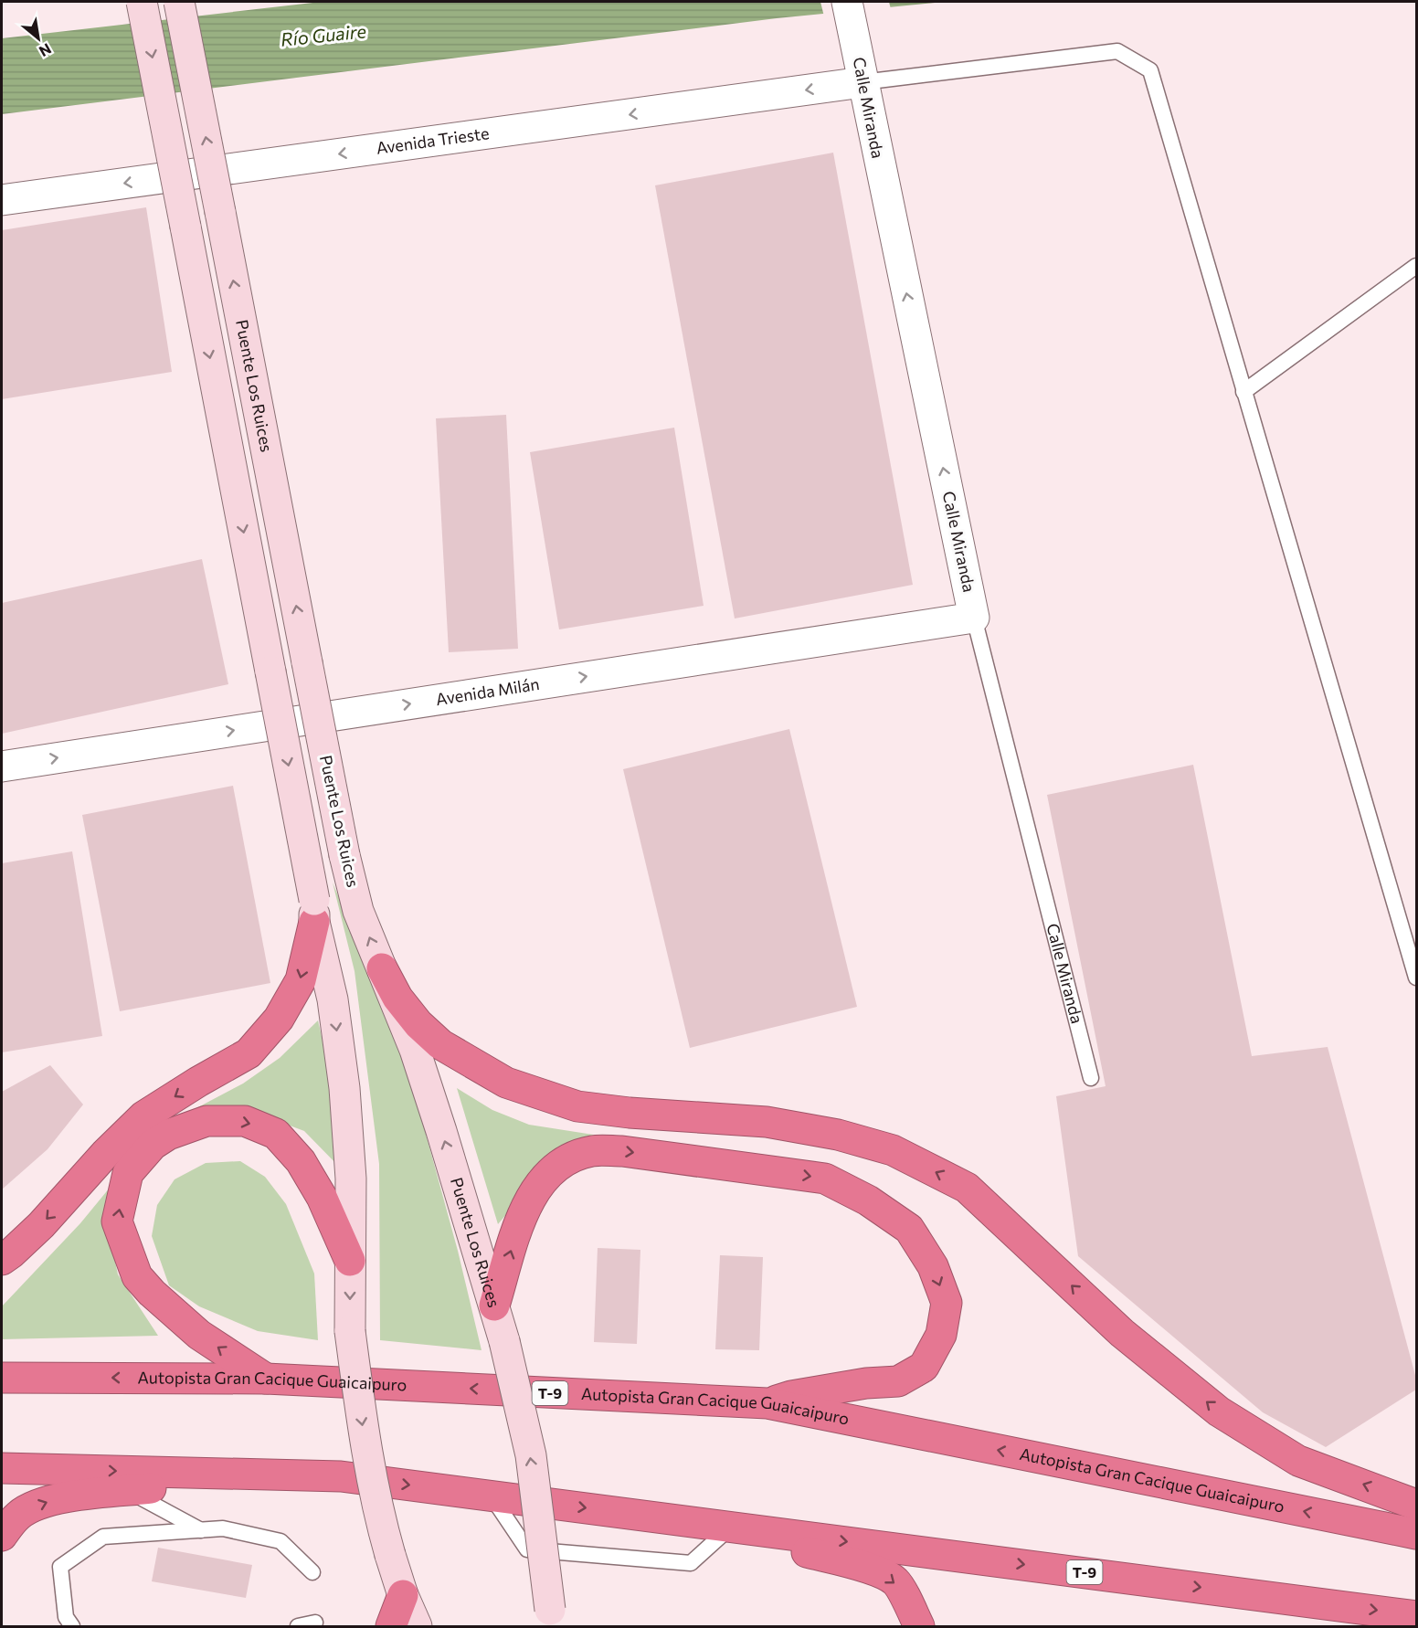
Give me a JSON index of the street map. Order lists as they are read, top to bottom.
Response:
{
  "streets": {
    "highway": ["Autopista Gran Cacique Guaicaipuro", "T-9"],
    "main road": ["Puente Los Ruices"],
    "street": ["Calle Miranda", "Avenida Trieste", "Avenida Milán"]
  },
  "crossings": [
    ["Calle Miranda", "Avenida Trieste"],
    ["Calle Miranda", "Avenida Milán"]
  ],
  "one_way": ["Calle Miranda", "Avenida Trieste", "Avenida Milán"],
  "water": ["Río Guaire"],
  "north": "bottom right"
}
